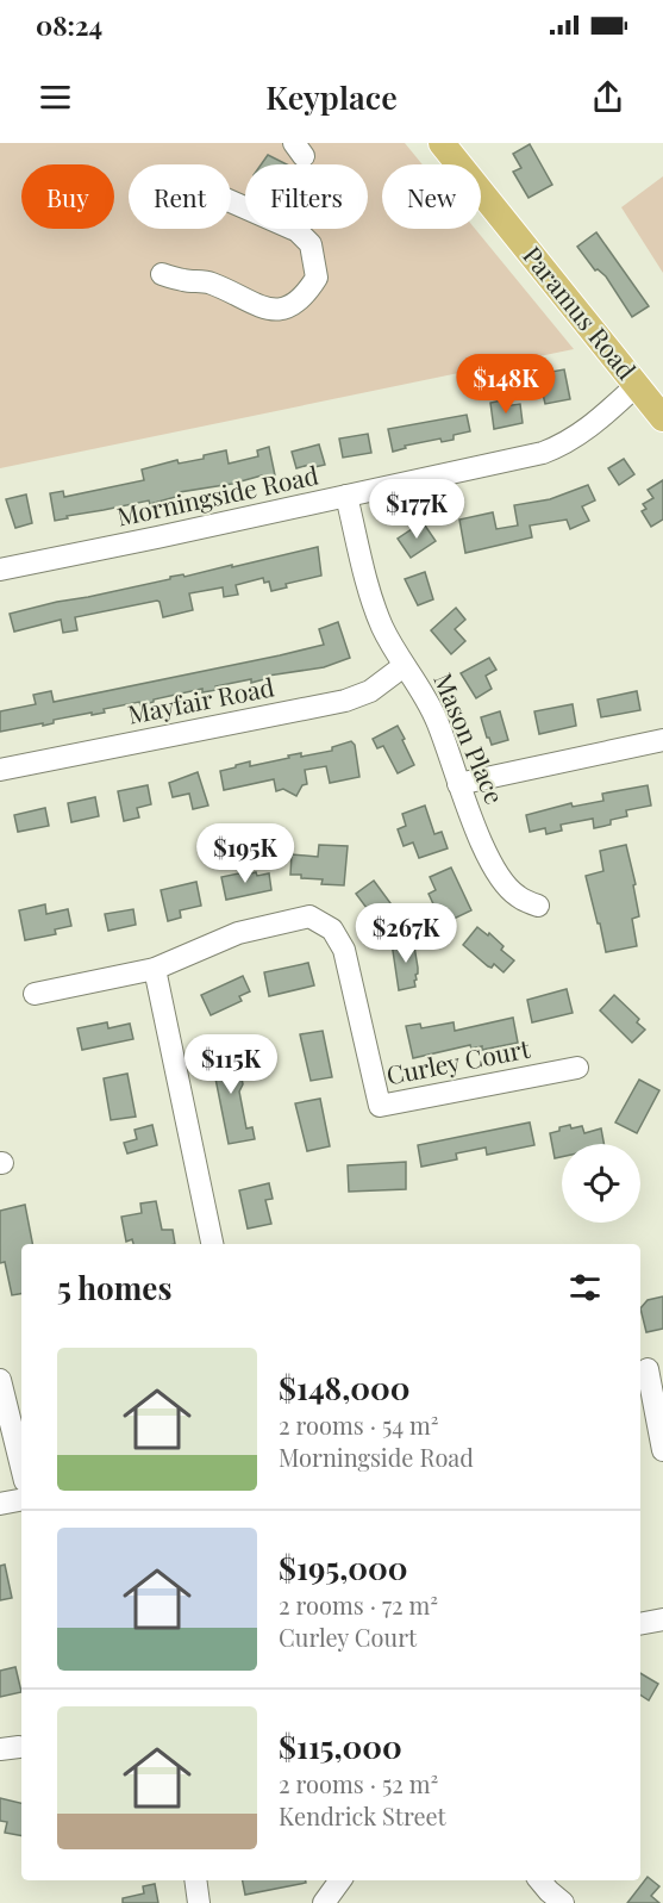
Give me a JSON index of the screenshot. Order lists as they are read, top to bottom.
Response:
{
  "streets": {
    "main road": ["Paramus Road"],
    "street": [
      "Morningside Road",
      "Mayfair Road",
      "Mason Place",
      "Curley Court"
    ]
  },
  "crossings": [
    ["Paramus Road", "Morningside Road"],
    ["Morningside Road", "Mason Place"],
    ["Mayfair Road", "Mason Place"]
  ],
  "page": {
    "status": "08:24",
    "header": "Keyplace",
    "chip": [
      "Buy",
      "Rent",
      "Filters",
      "New"
    ],
    "price": [
      "$148K",
      "$177K",
      "$195K",
      "$267K",
      "$115K"
    ],
    "heading": "5 homes",
    "list": [
      {
        "name": "$148,000",
        "note": "2 rooms · 54 m² · Morningside Road"
      },
      {
        "name": "$195,000",
        "note": "2 rooms · 72 m² · Curley Court"
      },
      {
        "name": "$115,000",
        "note": "2 rooms · 52 m² · Kendrick Street"
      }
    ]
  }
}
